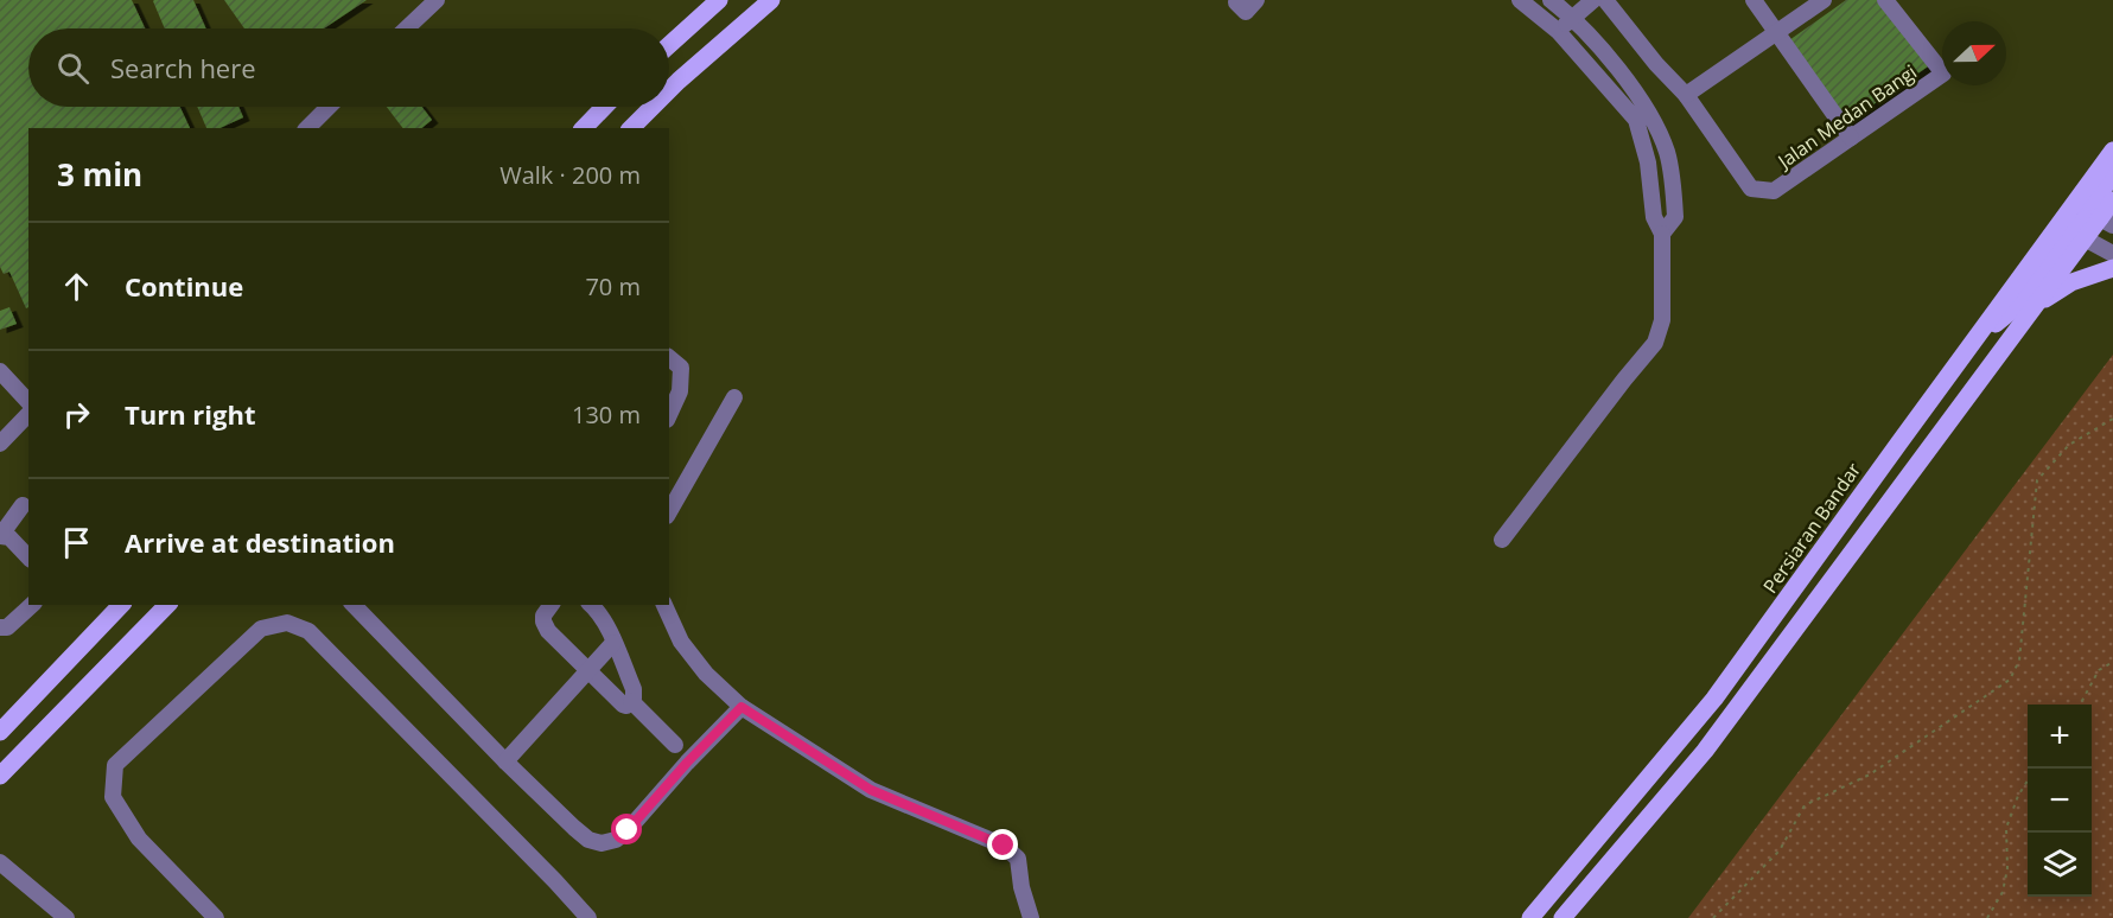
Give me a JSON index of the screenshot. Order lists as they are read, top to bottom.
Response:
{
  "streets": {
    "main road": ["Persiaran Bandar"],
    "street": ["Jalan Medan Bangi"]
  },
  "north": "right",
  "page": {
    "search": "Search here",
    "heading": ["3 min", "Walk · 200 m"],
    "list": [
      ["Continue", "70 m"],
      ["Turn right", "130 m"],
      "Arrive at destination"
    ],
    "map_buttons": ["+", "−"]
  }
}
